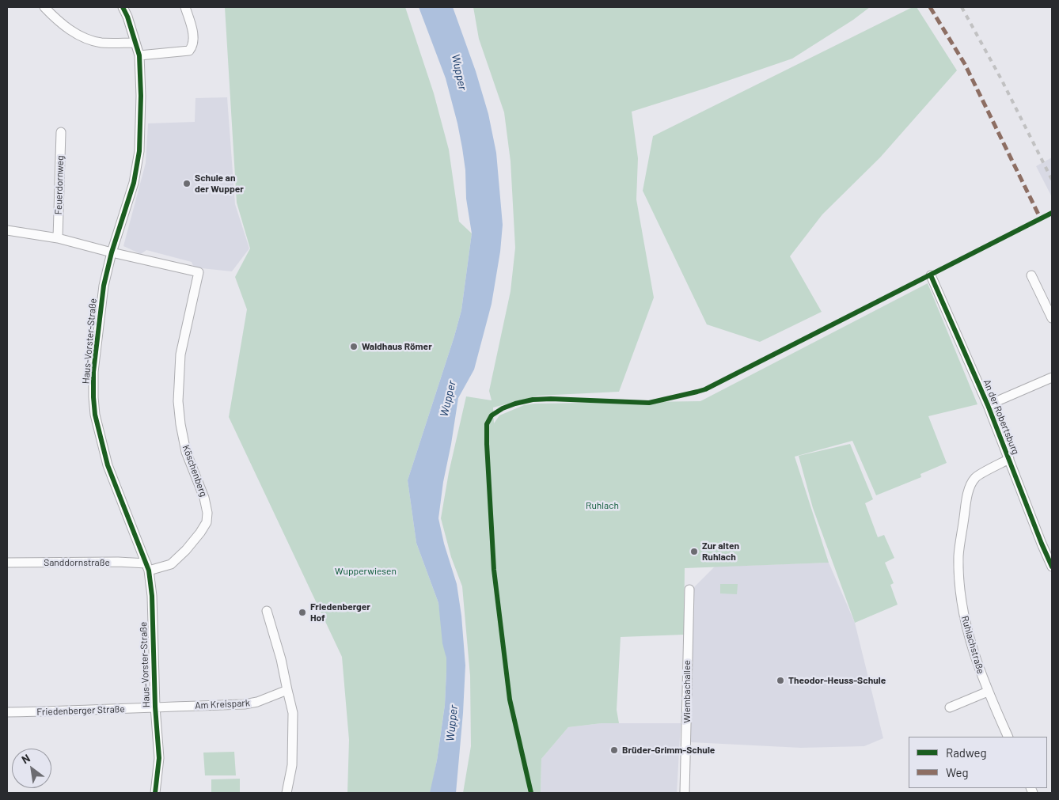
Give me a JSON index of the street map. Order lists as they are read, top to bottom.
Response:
{
  "streets": {
    "street": [
      "Feuerdornweg",
      "Haus-Vorster-Straße",
      "An der Robertsburg",
      "Köschenberg",
      "Sanddornstraße",
      "Ruhlachstraße",
      "Wiembachallee",
      "Am Kreispark",
      "Friedenberger Straße"
    ]
  },
  "crossings": [
    ["Haus-Vorster-Straße", "Köschenberg"],
    ["Haus-Vorster-Straße", "Sanddornstraße"],
    ["Haus-Vorster-Straße", "Am Kreispark"],
    ["Haus-Vorster-Straße", "Friedenberger Straße"],
    ["An der Robertsburg", "Ruhlachstraße"],
    ["Köschenberg", "Sanddornstraße"],
    ["Am Kreispark", "Friedenberger Straße"]
  ],
  "water": ["Wupper"],
  "parks": ["Ruhlach", "Wupperwiesen"],
  "places": [
    "Schule an der Wupper",
    "Waldhaus Römer",
    "Zur alten Ruhlach",
    "Friedenberger Hof",
    "Theodor-Heuss-Schule",
    "Brüder-Grimm-Schule"
  ],
  "legend": ["Radweg", "Weg"],
  "north": "top left"
}
